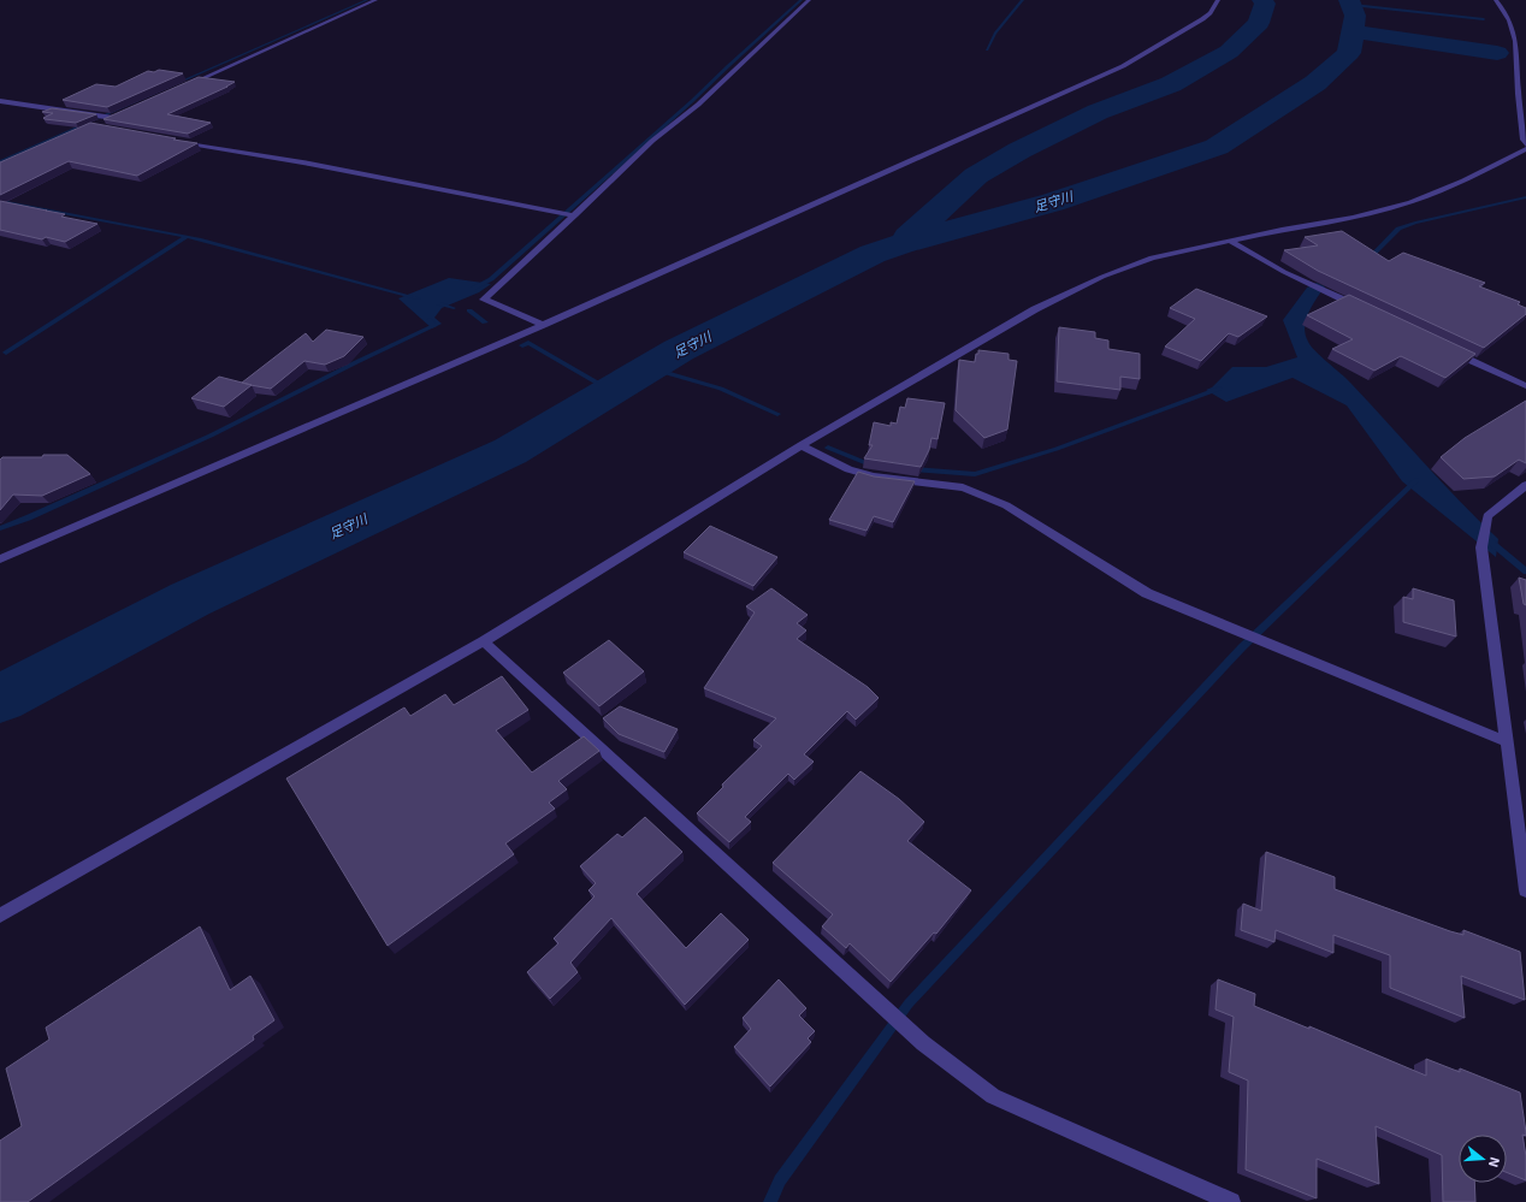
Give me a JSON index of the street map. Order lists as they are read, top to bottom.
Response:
{
  "water": ["足守川"],
  "north": "right"
}
